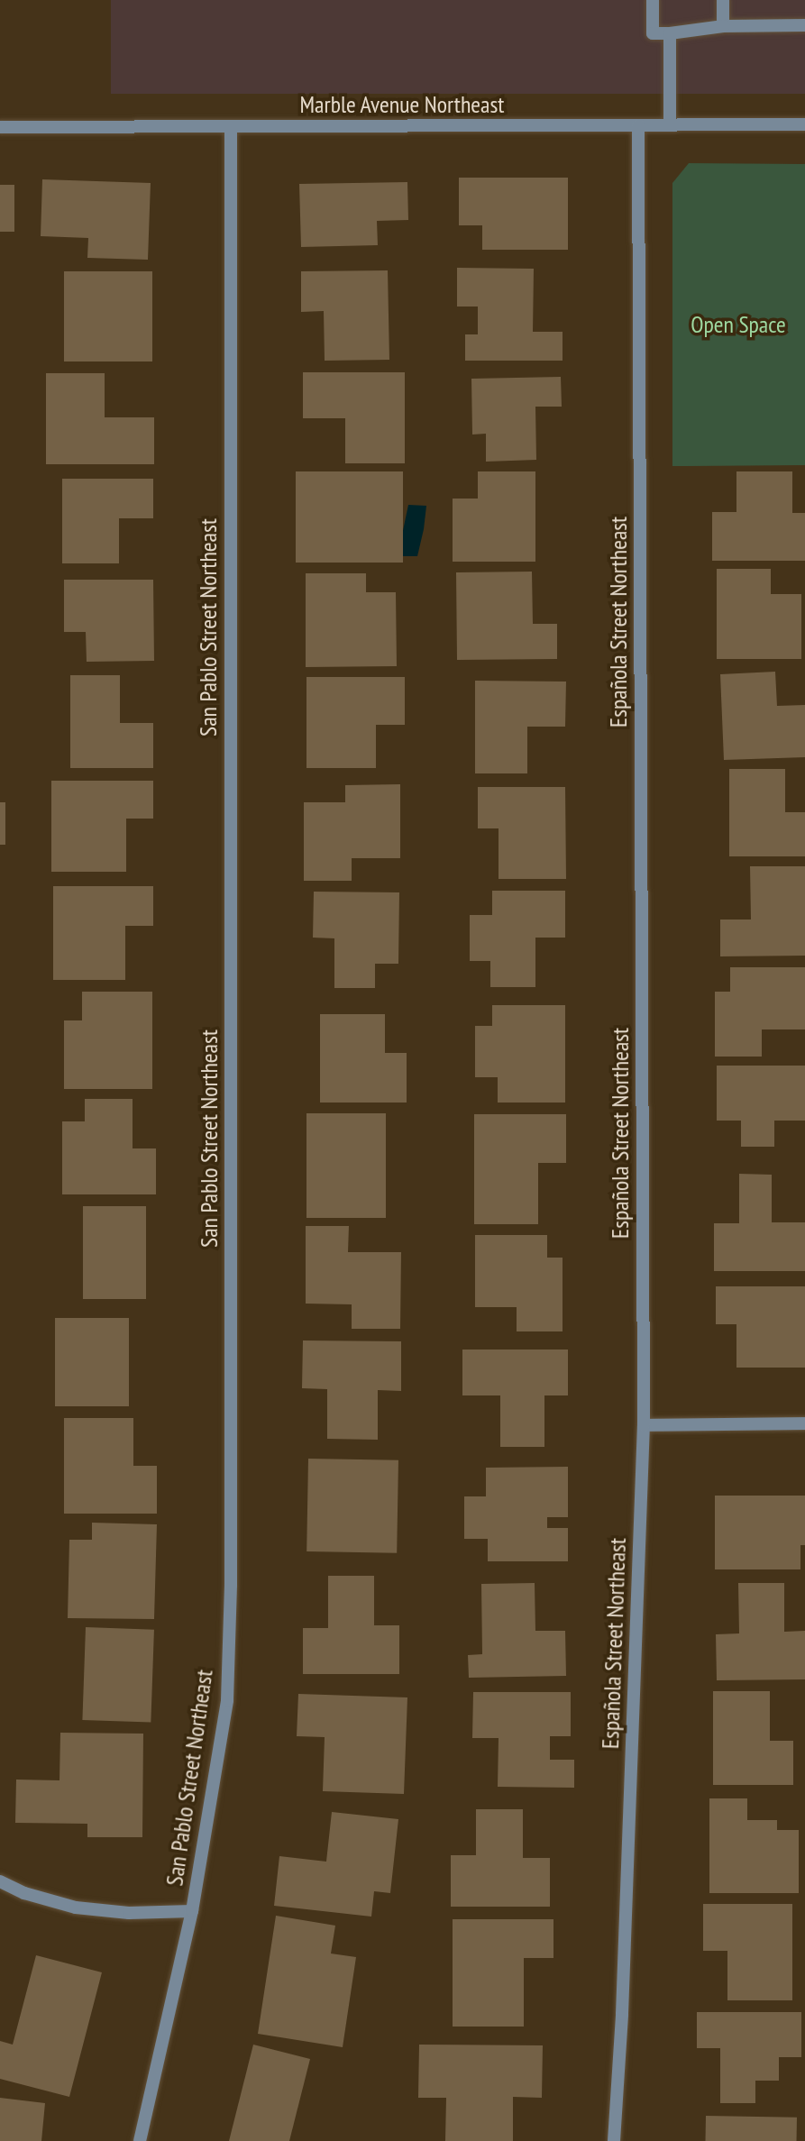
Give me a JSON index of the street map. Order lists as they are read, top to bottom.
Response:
{
  "streets": {
    "street": ["Marble Avenue Northeast", "Española Street Northeast", "San Pablo Street Northeast"]
  },
  "crossings": [
    ["Marble Avenue Northeast", "Española Street Northeast"],
    ["Marble Avenue Northeast", "San Pablo Street Northeast"]
  ],
  "parks": ["Open Space"]
}
